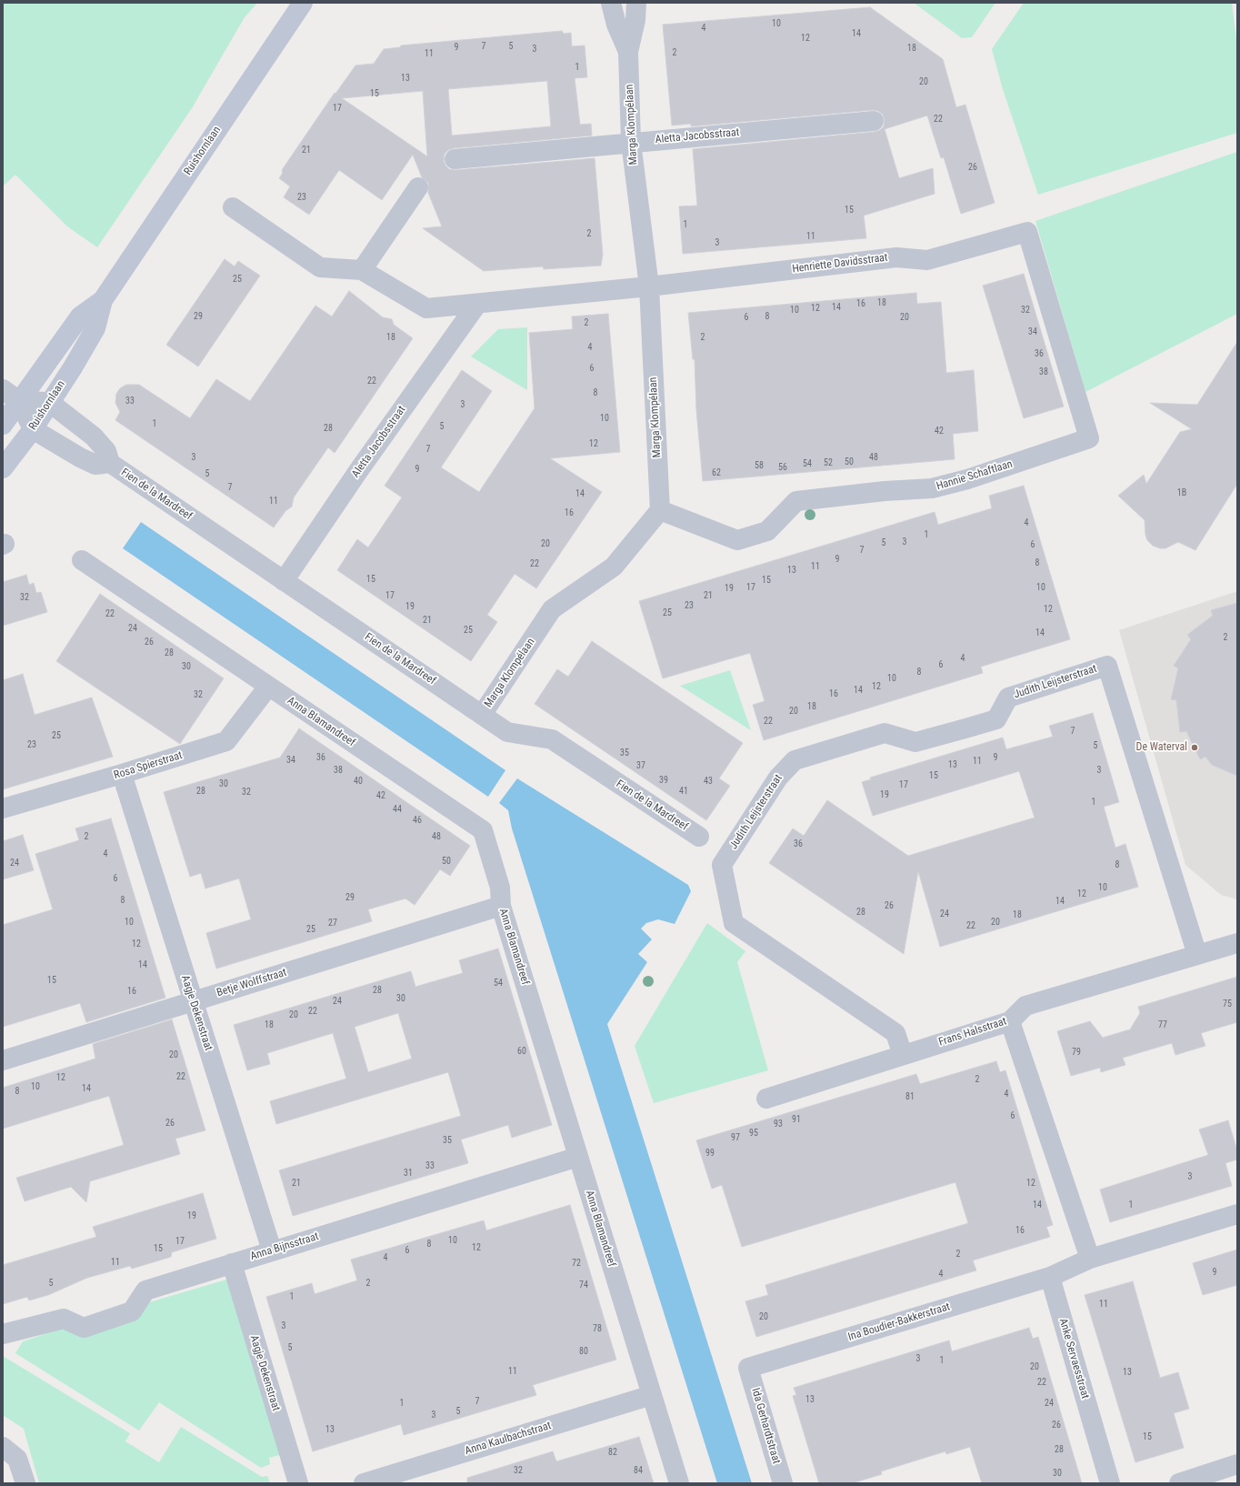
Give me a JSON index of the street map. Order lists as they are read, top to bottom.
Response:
{
  "streets": {
    "main road": ["Ruishornlaan"],
    "street": [
      "Marga Klompélaan",
      "Aletta Jacobsstraat",
      "Henriette Davidsstraat",
      "Hannie Schaftlaan",
      "Fien de la Mardreef",
      "Judith Leijsterstraat",
      "Anna Blamandreef",
      "Rosa Spierstraat",
      "Betje Wolffstraat",
      "Aagje Dekenstraat",
      "Frans Halsstraat",
      "Anna Bijnsstraat",
      "Ina Boudier-Bakkerstraat",
      "Anke Servaesstraat",
      "Ida Gerhardtstraat",
      "Anna Kaulbachstraat"
    ]
  },
  "crossings": [
    ["Marga Klompélaan", "Aletta Jacobsstraat"],
    ["Marga Klompélaan", "Henriette Davidsstraat"],
    ["Marga Klompélaan", "Hannie Schaftlaan"],
    ["Marga Klompélaan", "Fien de la Mardreef"],
    ["Aletta Jacobsstraat", "Fien de la Mardreef"],
    ["Ruishornlaan", "Fien de la Mardreef"],
    ["Henriette Davidsstraat", "Hannie Schaftlaan"],
    ["Judith Leijsterstraat", "Frans Halsstraat"],
    ["Anna Blamandreef", "Rosa Spierstraat"],
    ["Anna Blamandreef", "Betje Wolffstraat"],
    ["Anna Blamandreef", "Anna Bijnsstraat"],
    ["Anna Blamandreef", "Anna Kaulbachstraat"],
    ["Rosa Spierstraat", "Aagje Dekenstraat"],
    ["Betje Wolffstraat", "Aagje Dekenstraat"],
    ["Aagje Dekenstraat", "Anna Bijnsstraat"],
    ["Ina Boudier-Bakkerstraat", "Anke Servaesstraat"],
    ["Ina Boudier-Bakkerstraat", "Ida Gerhardtstraat"]
  ],
  "places": ["De Waterval"],
  "house_numbers": [
    "10",
    "4",
    "14",
    "12",
    "7",
    "5",
    "9",
    "18",
    "3",
    "2",
    "11",
    "1",
    "13",
    "20",
    "15",
    "17",
    "22",
    "21",
    "26",
    "23",
    "15",
    "1",
    "2",
    "11",
    "3",
    "25",
    "18",
    "16",
    "14",
    "12",
    "10",
    "32",
    "29",
    "8",
    "6",
    "20",
    "2",
    "34",
    "18",
    "2",
    "4",
    "36",
    "6",
    "38",
    "22",
    "8",
    "33",
    "3",
    "10",
    "1",
    "5",
    "28",
    "42",
    "12",
    "7",
    "3",
    "48",
    "50",
    "52",
    "54",
    "58",
    "56",
    "9",
    "62",
    "5",
    "7",
    "1B",
    "14",
    "11",
    "16",
    "4",
    "1",
    "3",
    "5",
    "20",
    "6",
    "7",
    "9",
    "8",
    "22",
    "11",
    "13",
    "15",
    "15",
    "17",
    "10",
    "19",
    "17",
    "21",
    "32",
    "23",
    "19",
    "12",
    "25",
    "22",
    "21",
    "24",
    "25",
    "14",
    "2",
    "26",
    "28",
    "4",
    "6",
    "30",
    "8",
    "10",
    "12",
    "14",
    "16",
    "32",
    "18",
    "20",
    "22",
    "7",
    "25",
    "23",
    "5",
    "35",
    "36",
    "9",
    "34",
    "11",
    "13",
    "37",
    "38",
    "3",
    "15",
    "39",
    "40",
    "43",
    "30",
    "17",
    "28",
    "41",
    "32",
    "19",
    "42",
    "1",
    "44",
    "46",
    "2",
    "48",
    "36",
    "4",
    "50",
    "24",
    "8",
    "6",
    "10",
    "12",
    "29",
    "8",
    "14",
    "26",
    "28",
    "24",
    "18",
    "10",
    "20",
    "27",
    "22",
    "25",
    "12",
    "14",
    "15",
    "54",
    "28",
    "16",
    "30",
    "24",
    "75",
    "22",
    "20",
    "18",
    "77",
    "60",
    "79",
    "20",
    "22",
    "12",
    "2",
    "10",
    "14",
    "8",
    "4",
    "81",
    "6",
    "91",
    "26",
    "93",
    "95",
    "97",
    "35",
    "99",
    "33",
    "31",
    "3",
    "21",
    "12",
    "14",
    "1",
    "19",
    "16",
    "10",
    "17",
    "8",
    "12",
    "15",
    "6",
    "2",
    "4",
    "11",
    "72",
    "9",
    "4",
    "5",
    "2",
    "74",
    "1",
    "11",
    "20",
    "3",
    "78",
    "5",
    "80",
    "3",
    "1",
    "20",
    "11",
    "13",
    "22",
    "13",
    "7",
    "1",
    "24",
    "5",
    "3",
    "26",
    "13",
    "15",
    "28",
    "82",
    "32",
    "84",
    "30"
  ]
}
